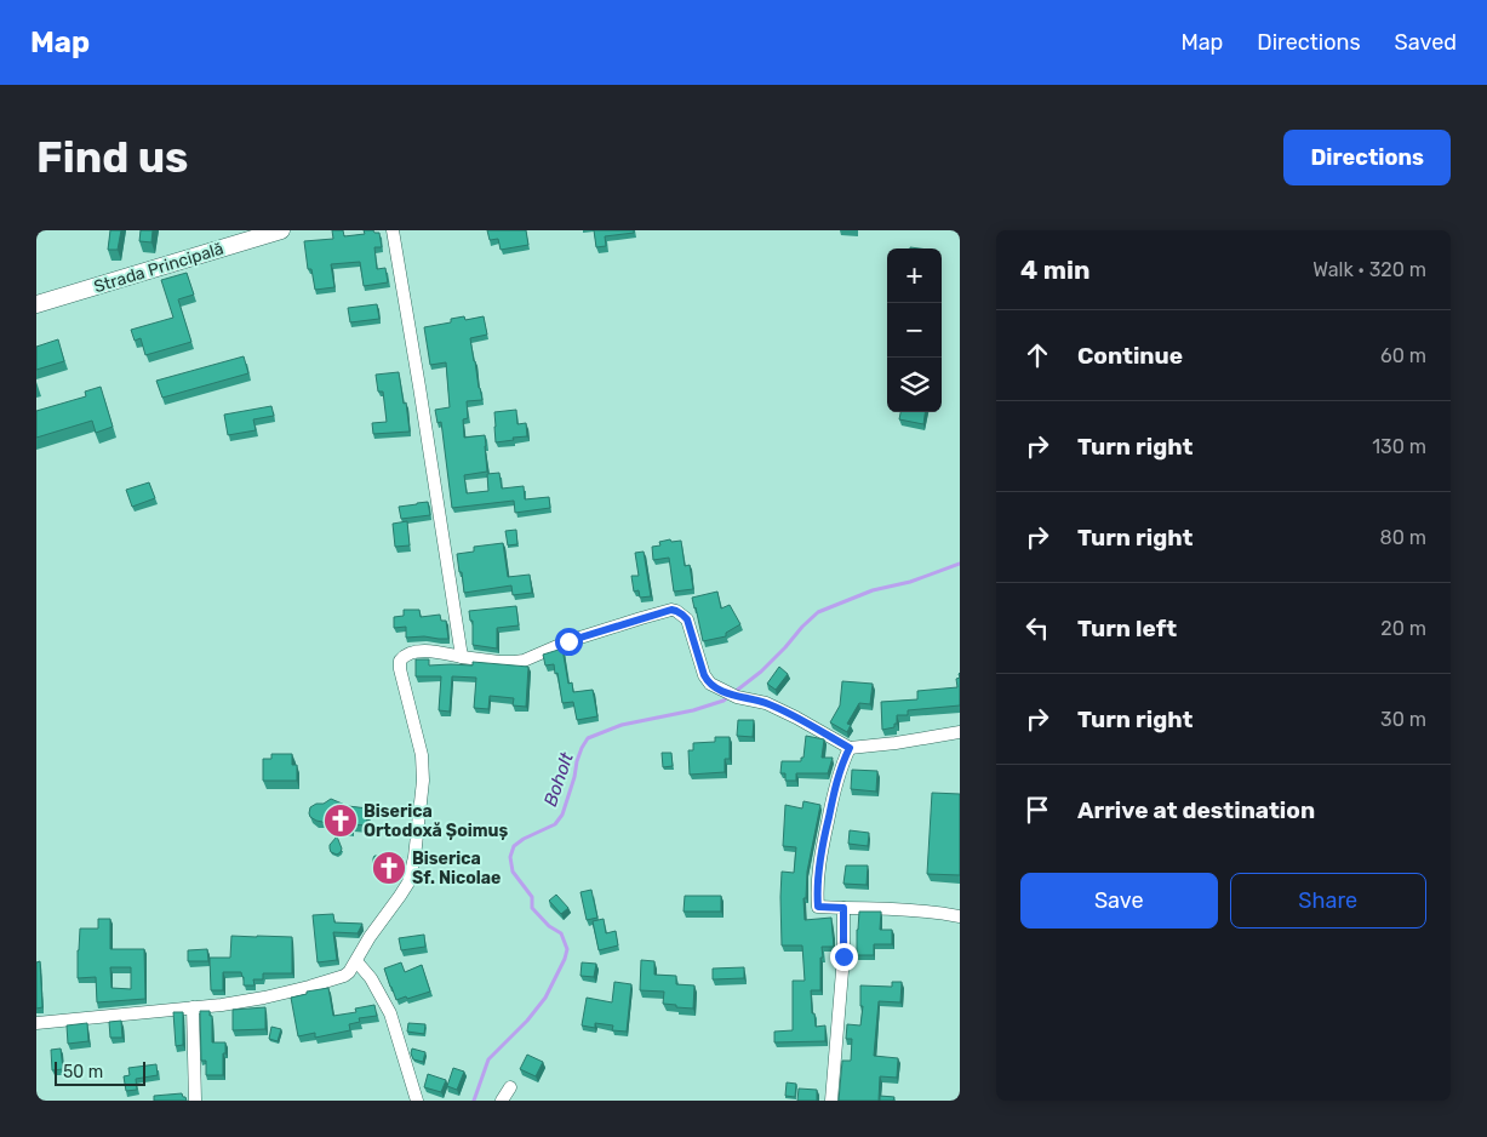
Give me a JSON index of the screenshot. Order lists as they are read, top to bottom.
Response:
{
  "streets": {
    "main road": ["Strada Principală"]
  },
  "water": ["Boholt"],
  "places": {
    "church": ["Biserica Ortodoxă Șoimuș", "Biserica Sf. Nicolae"]
  },
  "scale_bar": "50 m",
  "page": {
    "header": "Map",
    "nav": ["Map", "Directions", "Saved"],
    "buttons": [
      "Directions",
      ["Save", "Share"]
    ],
    "title": "Find us",
    "heading": ["4 min", "Walk · 320 m"],
    "map_buttons": ["+", "−"],
    "list": [
      ["Continue", "60 m"],
      ["Turn right", "130 m"],
      ["Turn right", "80 m"],
      ["Turn left", "20 m"],
      ["Turn right", "30 m"],
      "Arrive at destination"
    ],
    "scale": "50 m"
  }
}
